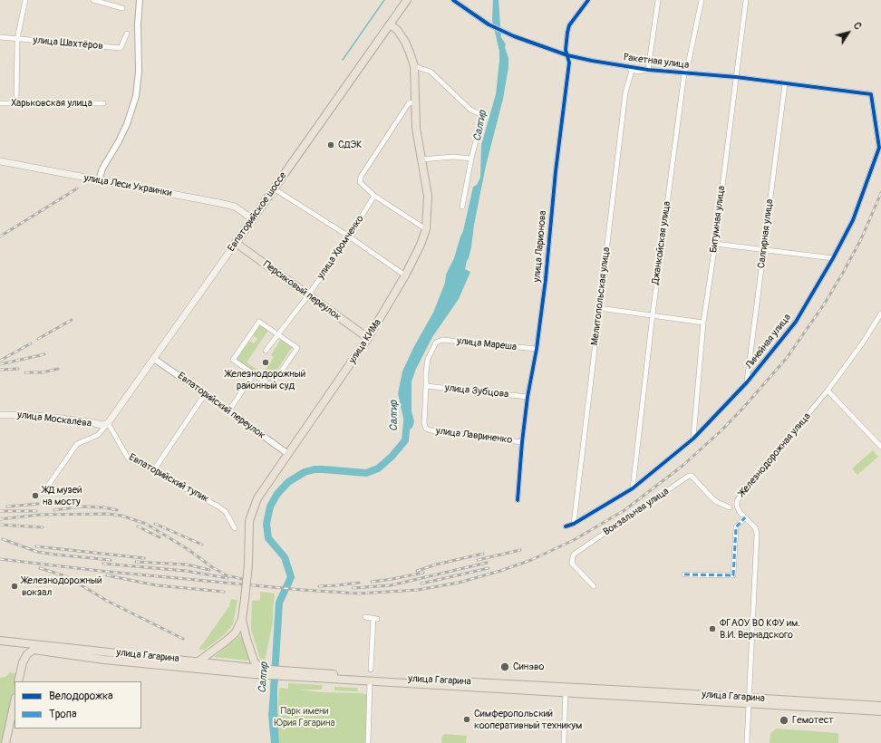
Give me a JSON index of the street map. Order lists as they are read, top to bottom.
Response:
{
  "streets": {
    "main road": [
      "улица Леси Украинки",
      "Евпаторийское шоссе",
      "Персиковый переулок",
      "улица КИМа",
      "улица Москалёва",
      "улица Гагарина"
    ],
    "street": [
      "улица Шахтёров",
      "Ракетная улица",
      "Харьковская улица",
      "Битумная улица",
      "Салгирная улица",
      "Джанкойская улица",
      "улица Ларионова",
      "улица Хромченко",
      "Мелитопольская улица",
      "Линейная улица",
      "улица Мареша",
      "улица Зубцова",
      "Евпаторийский переулок",
      "улица Лавриненко",
      "Железнодорожная улица",
      "Евпаторийский тупик",
      "Вокзальная улица"
    ]
  },
  "crossings": [
    ["Ракетная улица", "Битумная улица"],
    ["Ракетная улица", "Салгирная улица"],
    ["Ракетная улица", "Джанкойская улица"],
    ["Ракетная улица", "улица Ларионова"],
    ["Ракетная улица", "Мелитопольская улица"],
    ["Ракетная улица", "Линейная улица"],
    ["улица Леси Украинки", "Евпаторийское шоссе"],
    ["Евпаторийское шоссе", "Персиковый переулок"],
    ["Евпаторийское шоссе", "улица КИМа"],
    ["Евпаторийское шоссе", "Евпаторийский переулок"],
    ["Евпаторийское шоссе", "улица Москалёва"],
    ["Евпаторийское шоссе", "Евпаторийский тупик"],
    ["Битумная улица", "Линейная улица"],
    ["Салгирная улица", "Линейная улица"],
    ["Джанкойская улица", "Линейная улица"],
    ["улица Ларионова", "улица Мареша"],
    ["улица Ларионова", "улица Зубцова"],
    ["улица Ларионова", "улица Лавриненко"],
    ["улица Хромченко", "Персиковый переулок"],
    ["Персиковый переулок", "улица КИМа"],
    ["Мелитопольская улица", "Линейная улица"],
    ["улица КИМа", "Евпаторийский переулок"],
    ["улица Мареша", "улица Зубцова"],
    ["улица Мареша", "улица Лавриненко"],
    ["улица Зубцова", "улица Лавриненко"],
    ["улица Москалёва", "Евпаторийский тупик"],
    ["Железнодорожная улица", "улица Гагарина"]
  ],
  "water": ["Салгир"],
  "parks": ["Парк имени Юрия Гагарина"],
  "places": [
    "СДЭК",
    "Железнодорожный районный суд",
    "ЖД музей на мосту",
    "Железнодорожный вокзал",
    "ФГАОУ ВО КФУ им. В.И. Вернадского",
    "Синэво",
    "Симферопольский кооперативный техникум",
    "Гемотест"
  ],
  "legend": ["Велодорожка", "Тропа"],
  "north": "top right"
}
